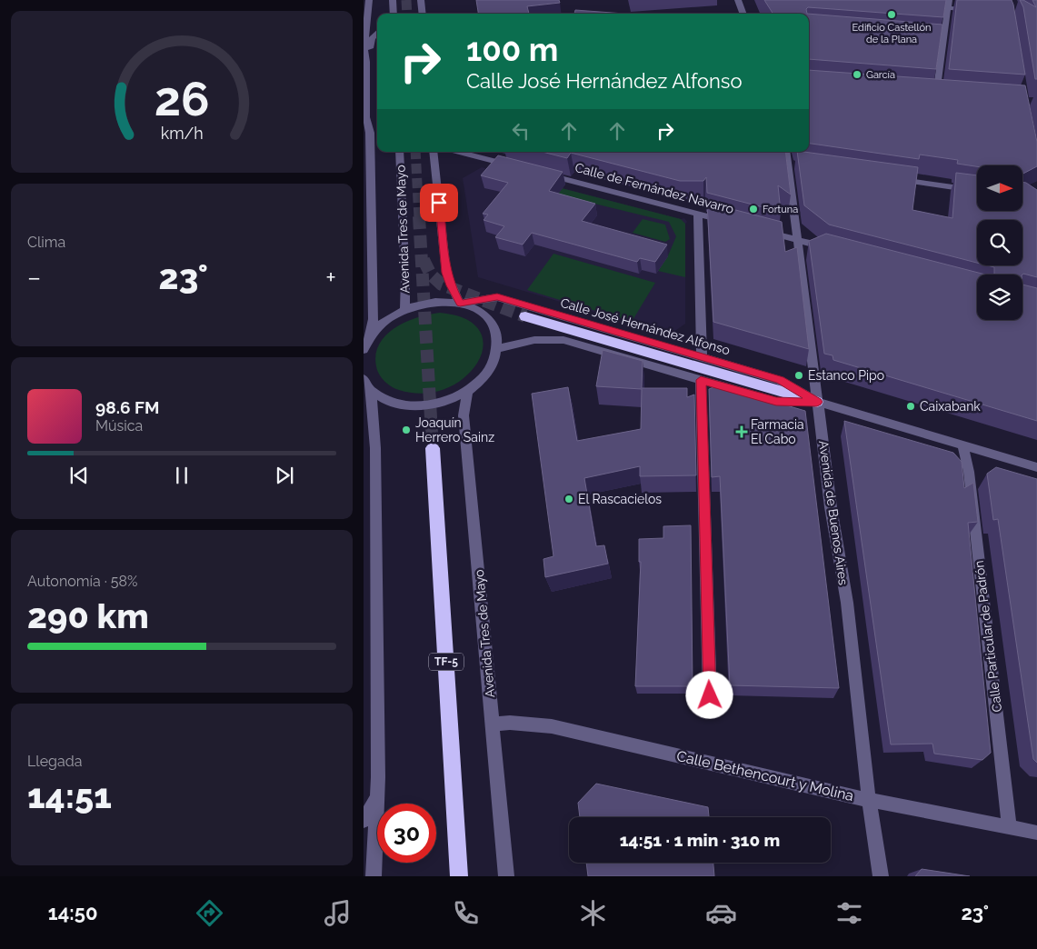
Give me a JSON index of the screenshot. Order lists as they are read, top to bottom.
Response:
{
  "streets": {
    "highway": ["TF-5"],
    "street": [
      "Calle de Fernández Navarro",
      "Avenida Tres de Mayo",
      "Calle José Hernández Alfonso",
      "Avenida de Buenos Aires",
      "Calle Particular de Padrón",
      "Calle Bethencourt y Molina"
    ]
  },
  "crossings": [
    ["Avenida Tres de Mayo", "Calle Bethencourt y Molina"],
    ["Calle José Hernández Alfonso", "Avenida de Buenos Aires"],
    ["Calle José Hernández Alfonso", "Calle Particular de Padrón"],
    ["Avenida de Buenos Aires", "Calle Bethencourt y Molina"],
    ["Calle Particular de Padrón", "Calle Bethencourt y Molina"]
  ],
  "places": {
    "other": [
      "Edificio Castellón de la Plana",
      "García",
      "Fortuna",
      "Estanco Pipo",
      "Caixabank",
      "Joaquín Herrero Sainz",
      "El Rascacielos"
    ],
    "health": ["Farmacia El Cabo"]
  },
  "north": "right",
  "page": {
    "turn": ["100 m", "Calle José Hernández Alfonso"],
    "tile": [
      "Clima",
      ["Autonomía · 58%", "290 km"],
      ["Llegada", "14:51"]
    ],
    "heat": ["−", "23°", "+"],
    "song": ["98.6 FM", "Música"],
    "limit": "30",
    "trip": "14:51 · 1 min · 310 m",
    "tabs": ["14:50", "23°"],
    "gauge": ["26", "km/h"]
  }
}
